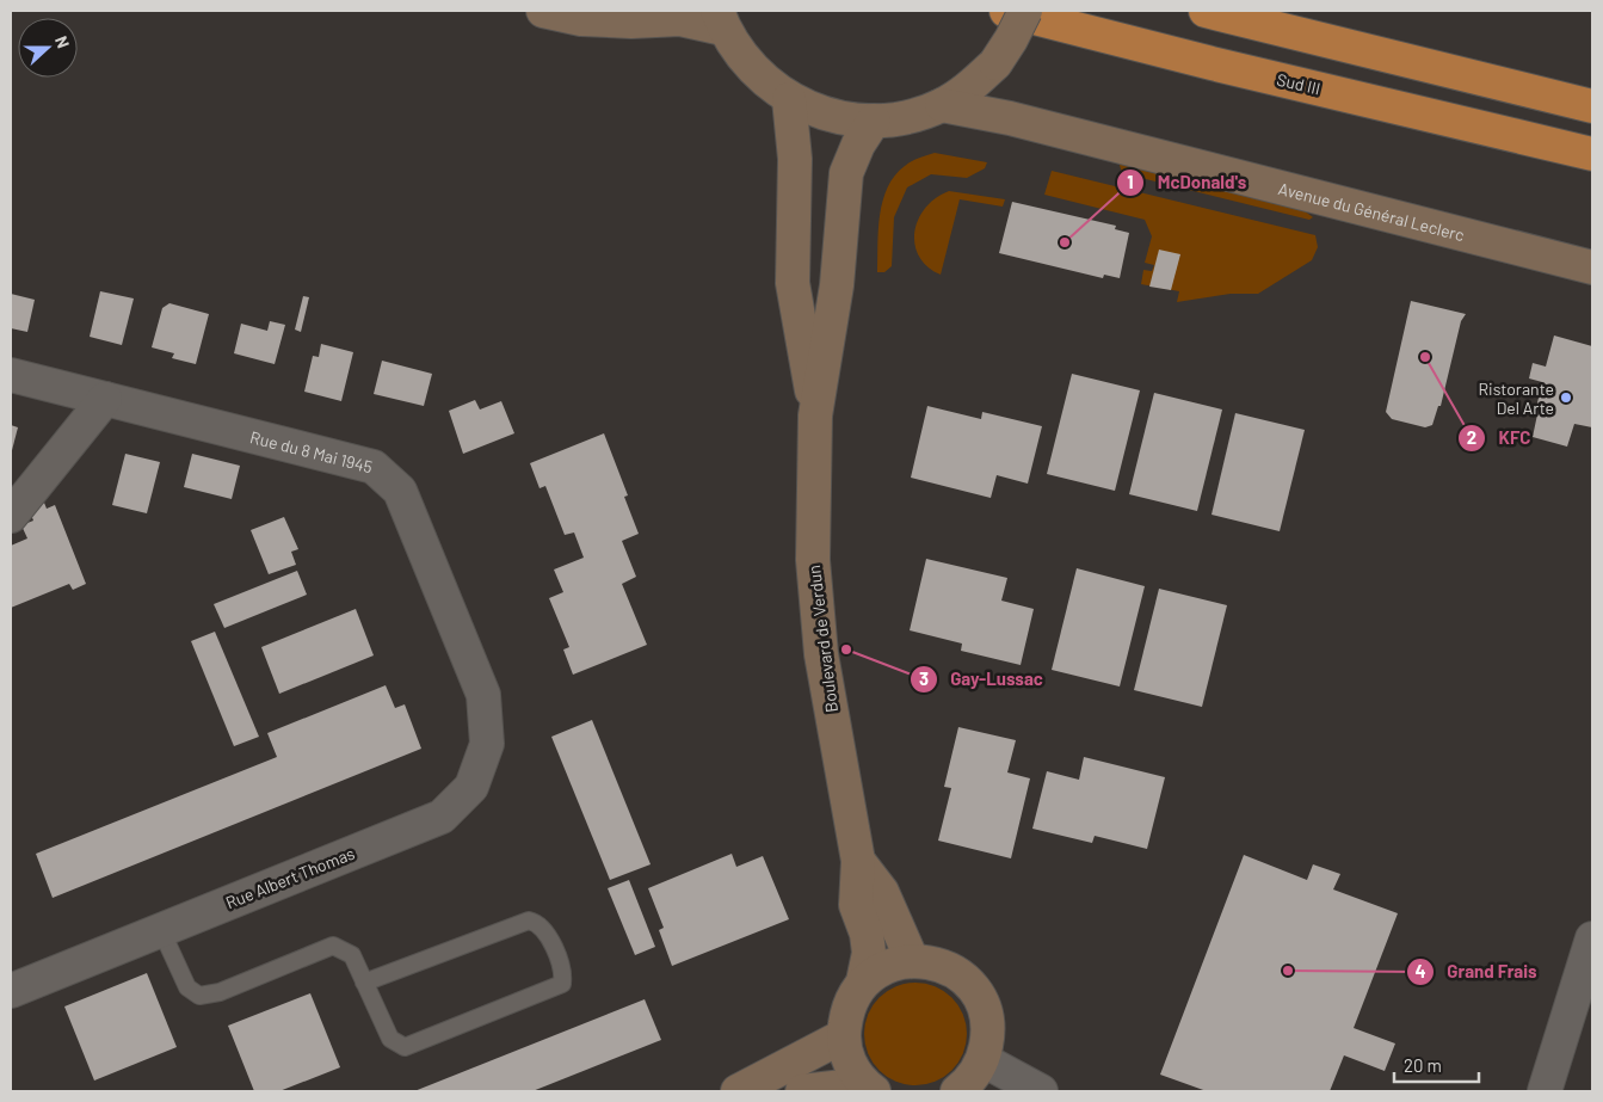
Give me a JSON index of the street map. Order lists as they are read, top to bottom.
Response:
{
  "streets": {
    "highway": ["Sud III"],
    "main road": ["Avenue du Général Leclerc", "Boulevard de Verdun"],
    "street": ["Rue du 8 Mai 1945", "Rue Albert Thomas"]
  },
  "crossings": [
    ["Rue du 8 Mai 1945", "Rue Albert Thomas"]
  ],
  "places": [
    "McDonald's",
    "KFC",
    "Ristorante Del Arte",
    "Gay-Lussac",
    "Grand Frais"
  ],
  "scale_bar": "20 m",
  "north": "right"
}
